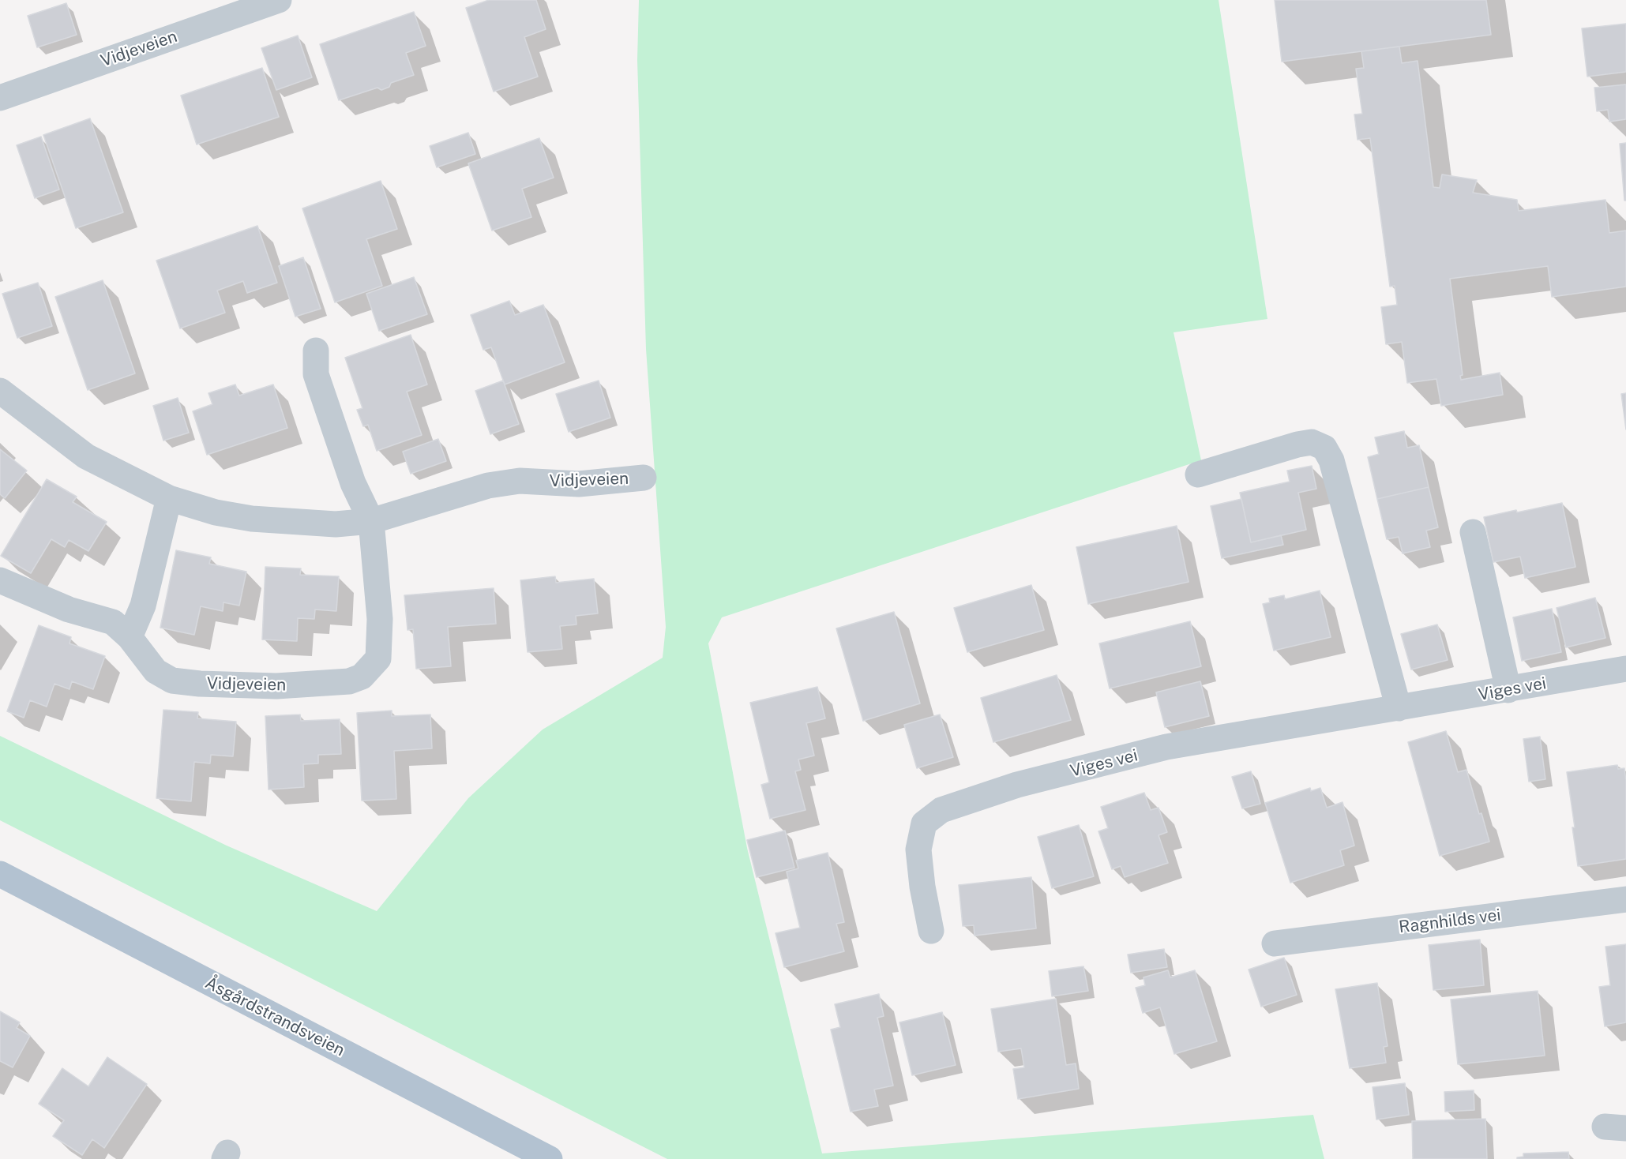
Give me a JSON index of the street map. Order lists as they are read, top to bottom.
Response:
{
  "streets": {
    "main road": ["Åsgårdstrandsveien"],
    "street": ["Vidjeveien", "Viges vei", "Ragnhilds vei"]
  }
}
